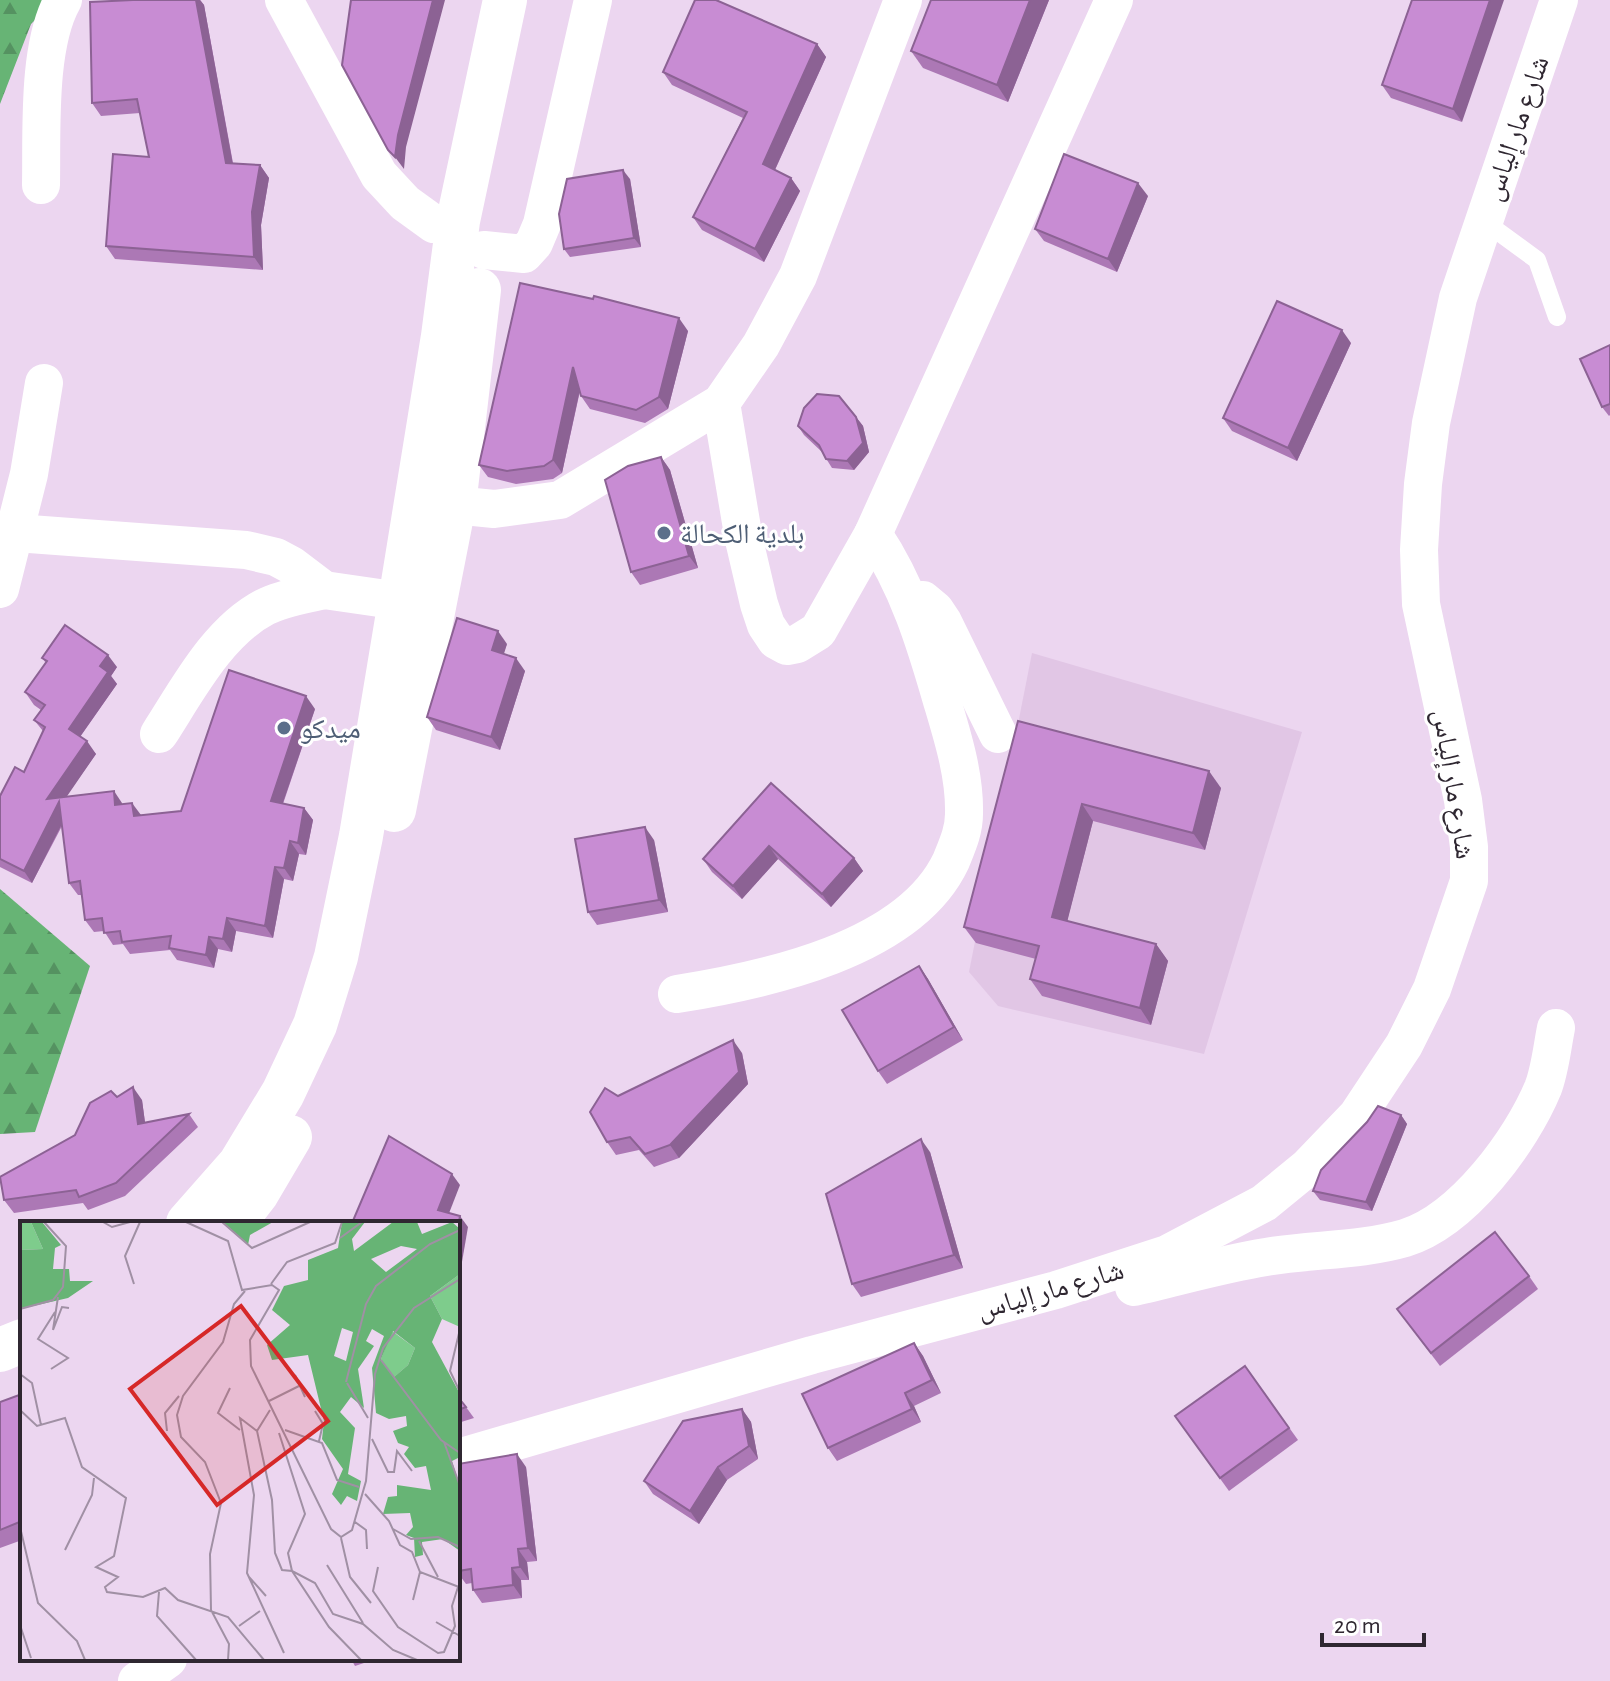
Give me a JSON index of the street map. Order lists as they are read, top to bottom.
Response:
{
  "streets": {
    "street": ["شارع مار إلياس"]
  },
  "places": ["بلدية الكحالة", "ميدكو"],
  "scale_bar": "20 m"
}
